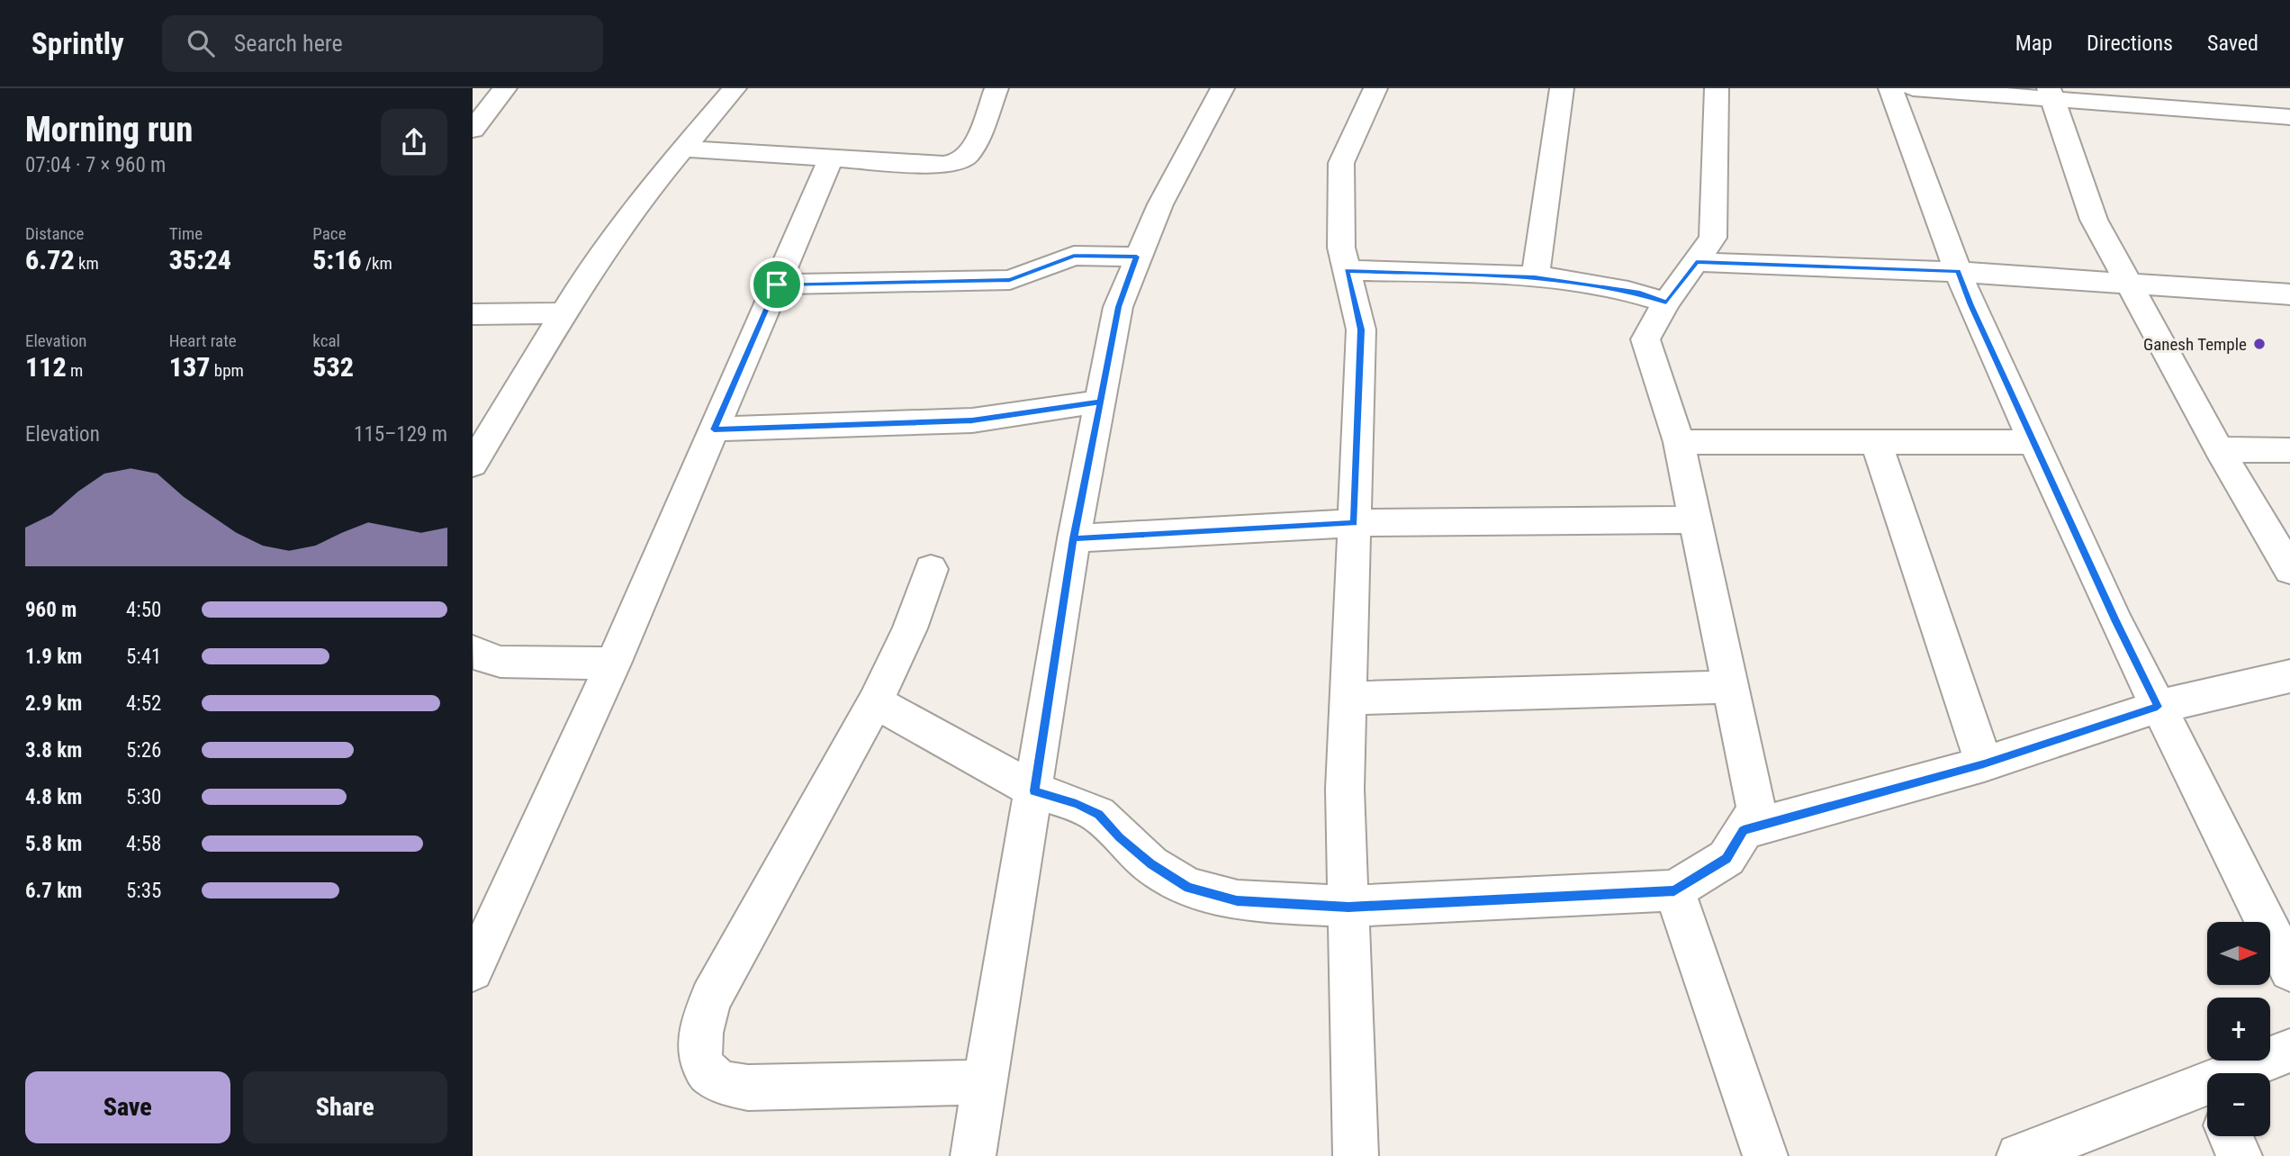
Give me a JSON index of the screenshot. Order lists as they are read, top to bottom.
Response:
{
  "places": ["Ganesh Temple"],
  "north": "right",
  "page": {
    "header": "Sprintly",
    "search": "Search here",
    "nav": ["Map", "Directions", "Saved"],
    "heading": ["Morning run", "07:04 · 7 × 960 m"],
    "stats": [
      ["Distance", "6.72 km"],
      ["Time", "35:24"],
      ["Pace", "5:16 /km"],
      ["Elevation", "112 m"],
      ["Heart rate", "137 bpm"],
      ["kcal", "532"]
    ],
    "chart": ["Elevation", "115–129 m"],
    "list": [
      {
        "name": "960 m",
        "note": "4:50"
      },
      {
        "name": "1.9 km",
        "note": "5:41"
      },
      {
        "name": "2.9 km",
        "note": "4:52"
      },
      {
        "name": "3.8 km",
        "note": "5:26"
      },
      {
        "name": "4.8 km",
        "note": "5:30"
      },
      {
        "name": "5.8 km",
        "note": "4:58"
      },
      {
        "name": "6.7 km",
        "note": "5:35"
      }
    ],
    "map_buttons": ["+", "−"],
    "buttons": ["Save", "Share"]
  }
}
